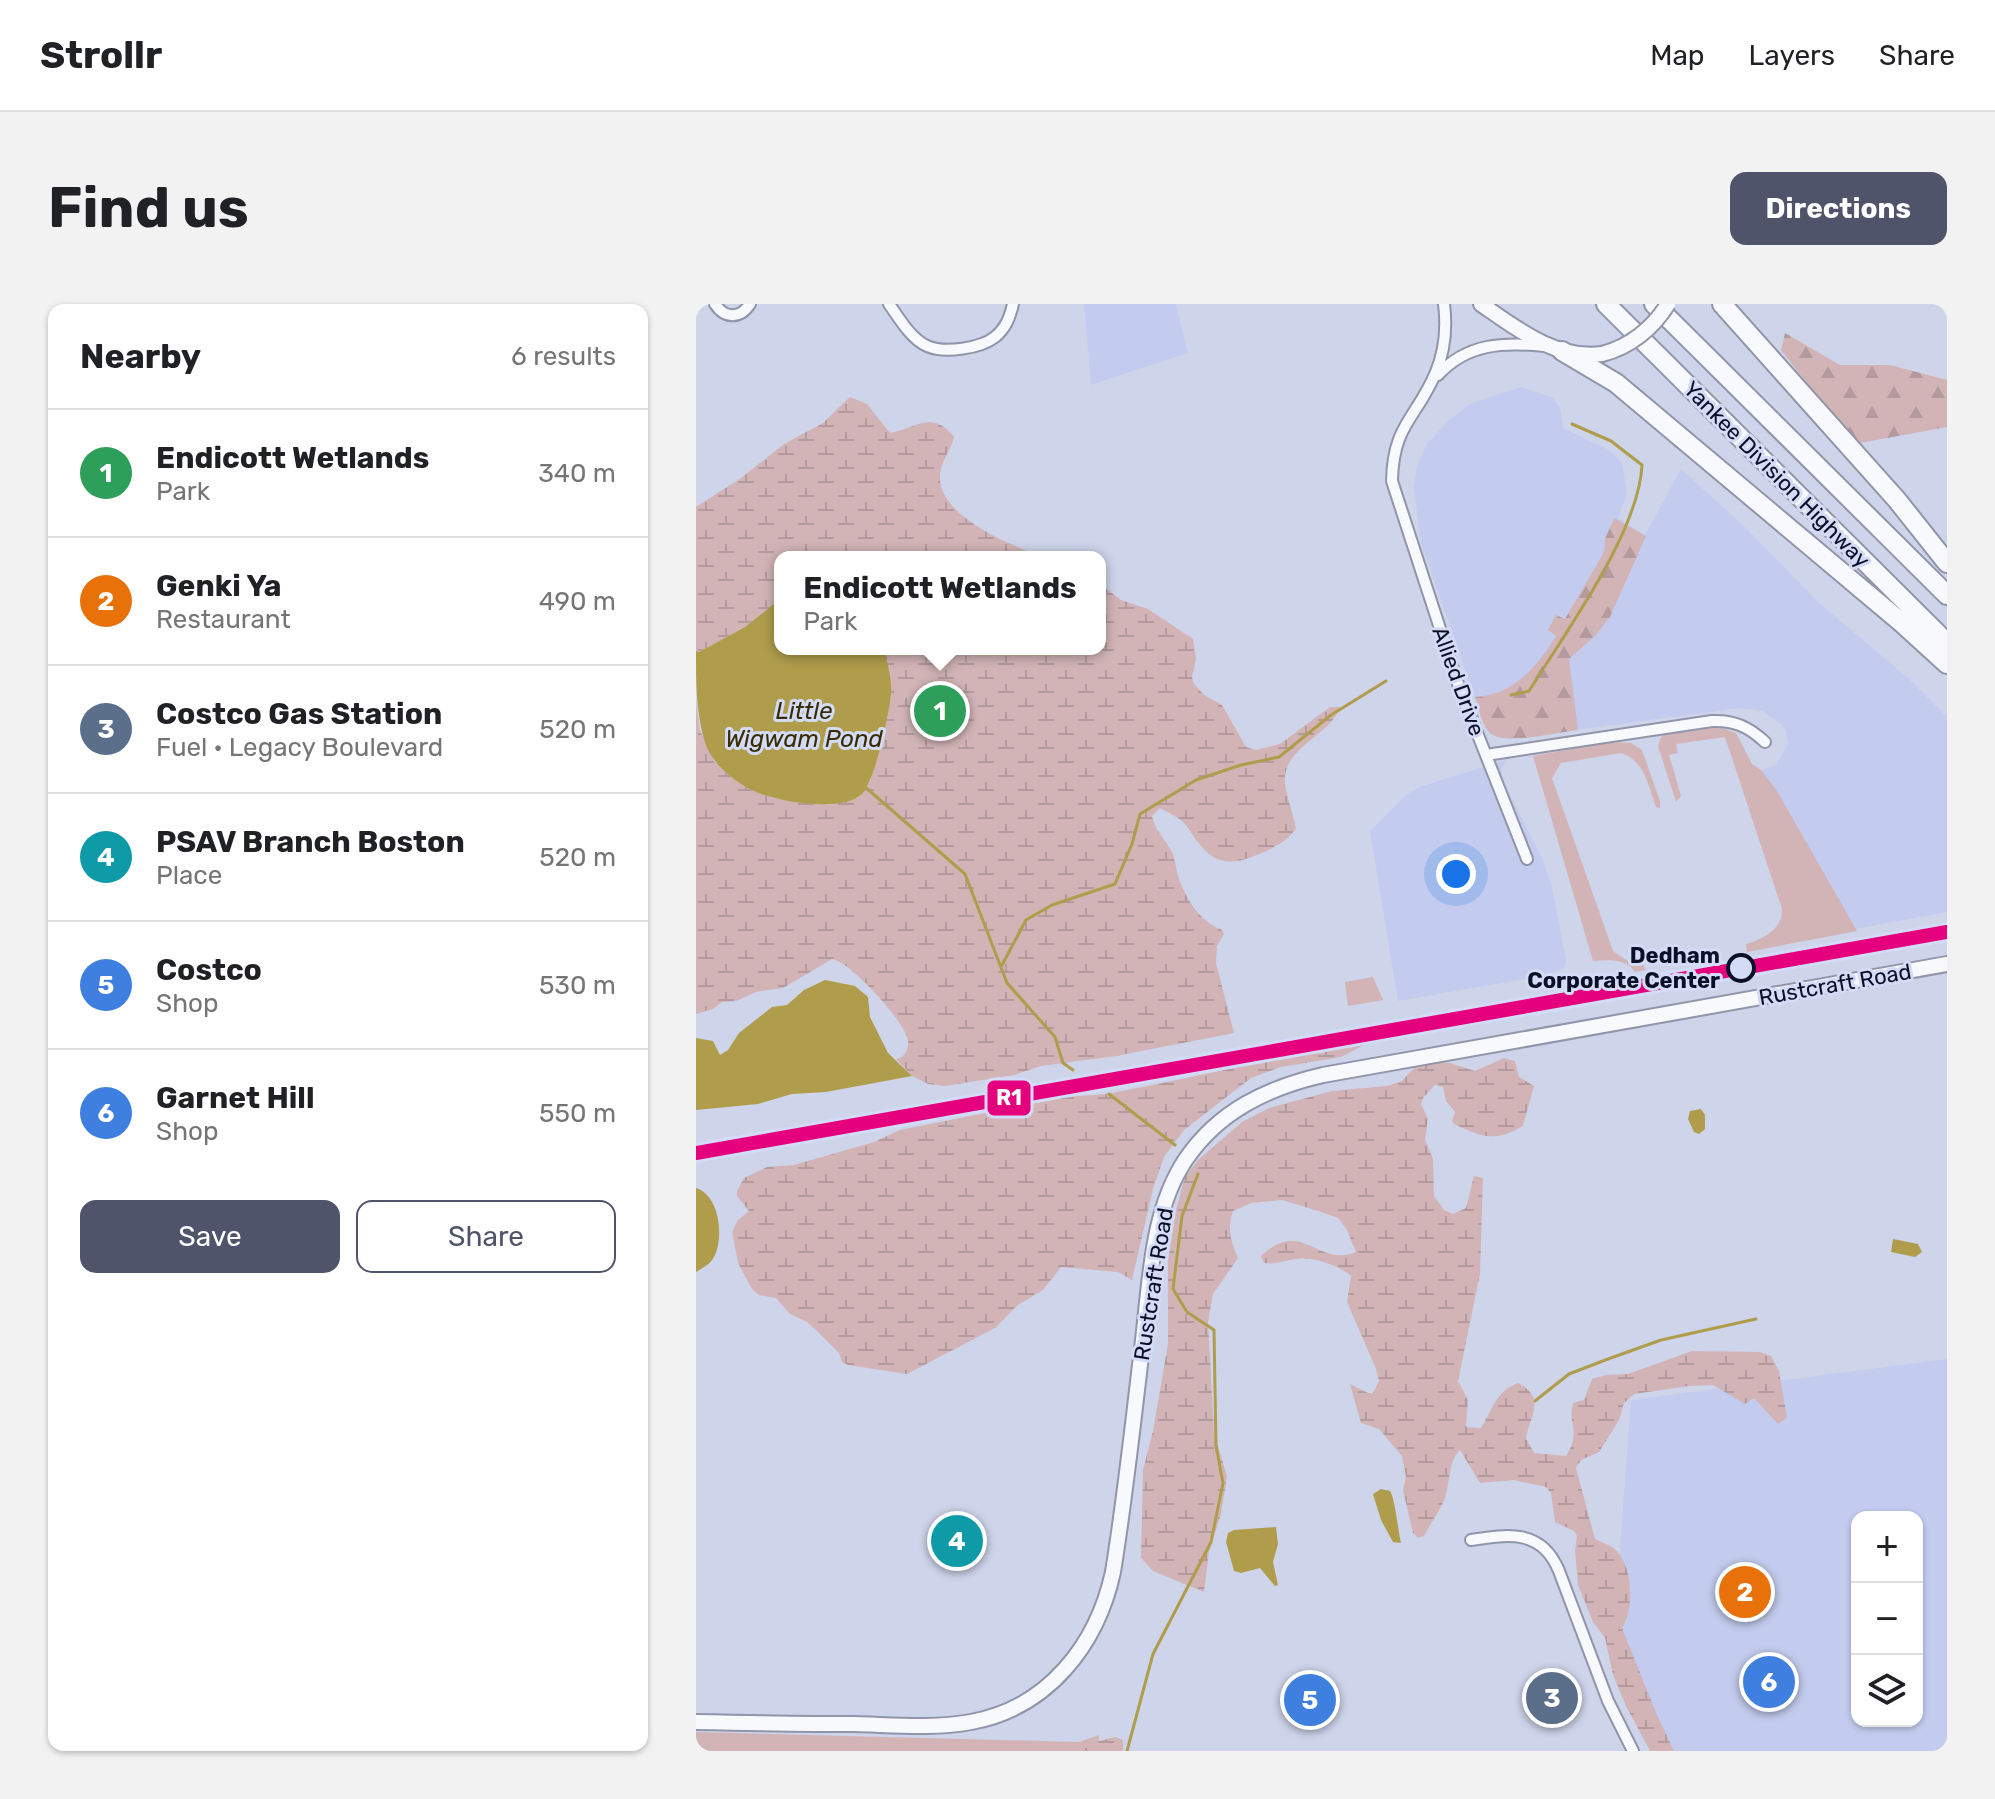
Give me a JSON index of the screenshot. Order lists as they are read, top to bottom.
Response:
{
  "streets": {
    "highway": ["Yankee Division Highway"],
    "main road": ["Rustcraft Road"],
    "street": ["Allied Drive"]
  },
  "water": ["Little Wigwam Pond"],
  "places": ["Dedham Corporate Center"],
  "lines": ["transit line R1"],
  "page": {
    "header": "Strollr",
    "nav": ["Map", "Layers", "Share"],
    "buttons": [
      "Directions",
      ["Save", "Share"]
    ],
    "title": "Find us",
    "heading": ["Nearby", "6 results"],
    "list": [
      {
        "mark": "1",
        "name": "Endicott Wetlands",
        "note": "Park",
        "value": "340 m"
      },
      {
        "mark": "2",
        "name": "Genki Ya",
        "note": "Restaurant",
        "value": "490 m"
      },
      {
        "mark": "3",
        "name": "Costco Gas Station",
        "note": "Fuel · Legacy Boulevard",
        "value": "520 m"
      },
      {
        "mark": "4",
        "name": "PSAV Branch Boston",
        "note": "Place",
        "value": "520 m"
      },
      {
        "mark": "5",
        "name": "Costco",
        "note": "Shop",
        "value": "530 m"
      },
      {
        "mark": "6",
        "name": "Garnet Hill",
        "note": "Shop",
        "value": "550 m"
      }
    ],
    "popup": ["Endicott Wetlands", "Park"],
    "pins": [
      "1",
      "4",
      "2",
      "6",
      "3",
      "5"
    ],
    "map_buttons": ["+", "−"]
  }
}
